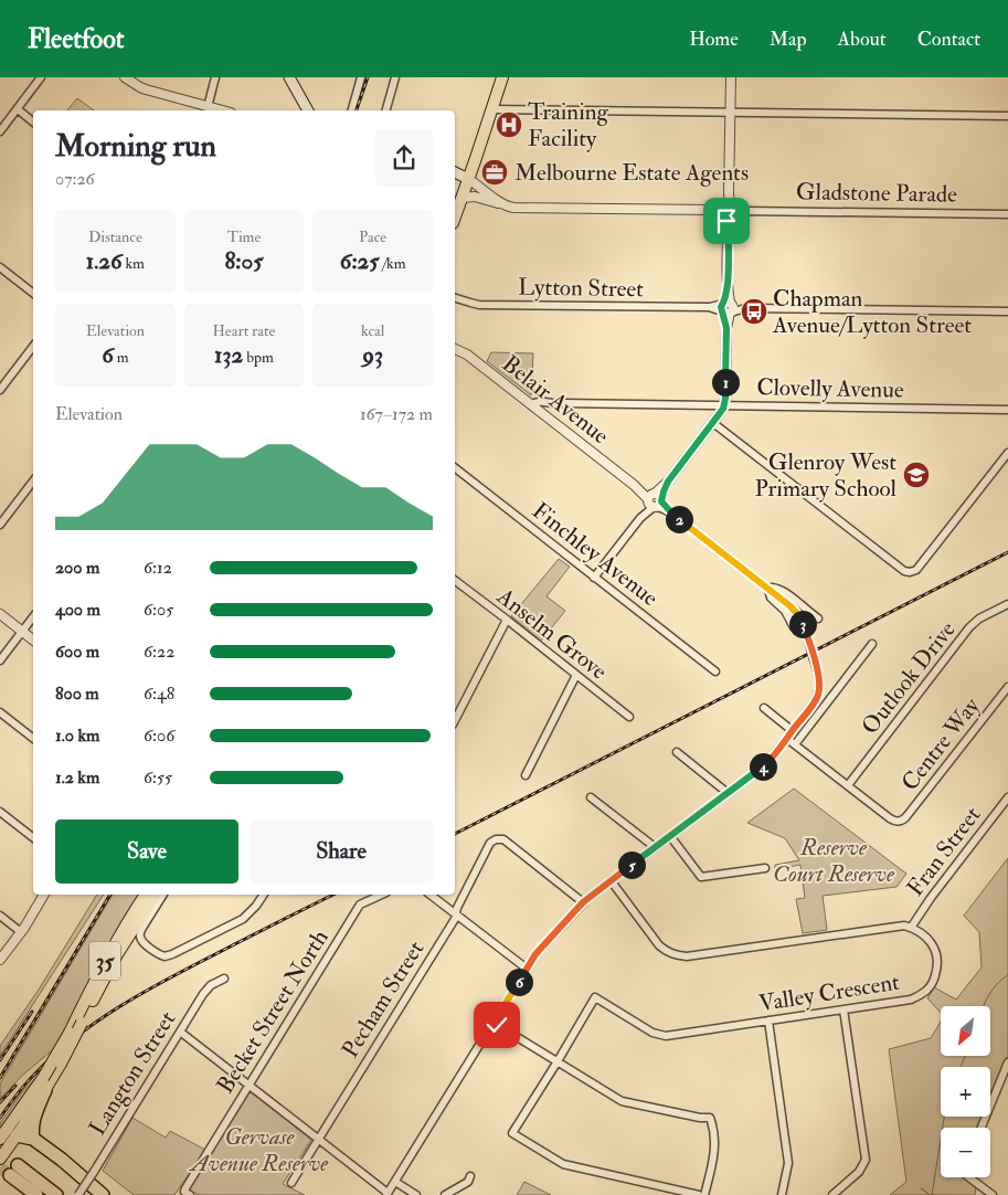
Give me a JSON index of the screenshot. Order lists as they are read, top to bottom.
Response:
{
  "streets": {
    "main road": ["35"],
    "street": [
      "Gladstone Parade",
      "Lytton Street",
      "Clovelly Avenue",
      "Belair Avenue",
      "Finchley Avenue",
      "Anselm Grove",
      "Outlook Drive",
      "Centre Way",
      "Fran Street",
      "Valley Crescent",
      "Pecham Street",
      "Becket Street North",
      "Langton Street"
    ]
  },
  "crossings": [
    ["Clovelly Avenue", "Belair Avenue"],
    ["Outlook Drive", "Centre Way"],
    ["Fran Street", "Valley Crescent"]
  ],
  "parks": ["Reserve Court Reserve", "Gervase Avenue Reserve"],
  "places": {
    "hospital": ["Training Facility"],
    "office": ["Melbourne Estate Agents"],
    "bus stop": ["Chapman Avenue/Lytton Street"],
    "school or university": ["Glenroy West Primary School"]
  },
  "north": "bottom left",
  "page": {
    "header": "Fleetfoot",
    "nav": [
      "Home",
      "Map",
      "About",
      "Contact"
    ],
    "heading": ["Morning run", "07:26"],
    "stats": [
      ["Distance", "1.26 km"],
      ["Time", "8:05"],
      ["Pace", "6:25 /km"],
      ["Elevation", "6 m"],
      ["Heart rate", "132 bpm"],
      ["kcal", "93"]
    ],
    "pins": [
      "1",
      "2",
      "3",
      "4",
      "5",
      "6"
    ],
    "chart": ["Elevation", "167–172 m"],
    "list": [
      {
        "name": "200 m",
        "note": "6:12"
      },
      {
        "name": "400 m",
        "note": "6:05"
      },
      {
        "name": "600 m",
        "note": "6:22"
      },
      {
        "name": "800 m",
        "note": "6:48"
      },
      {
        "name": "1.0 km",
        "note": "6:06"
      },
      {
        "name": "1.2 km",
        "note": "6:55"
      }
    ],
    "buttons": ["Save", "Share"],
    "map_buttons": ["+", "−"]
  }
}
